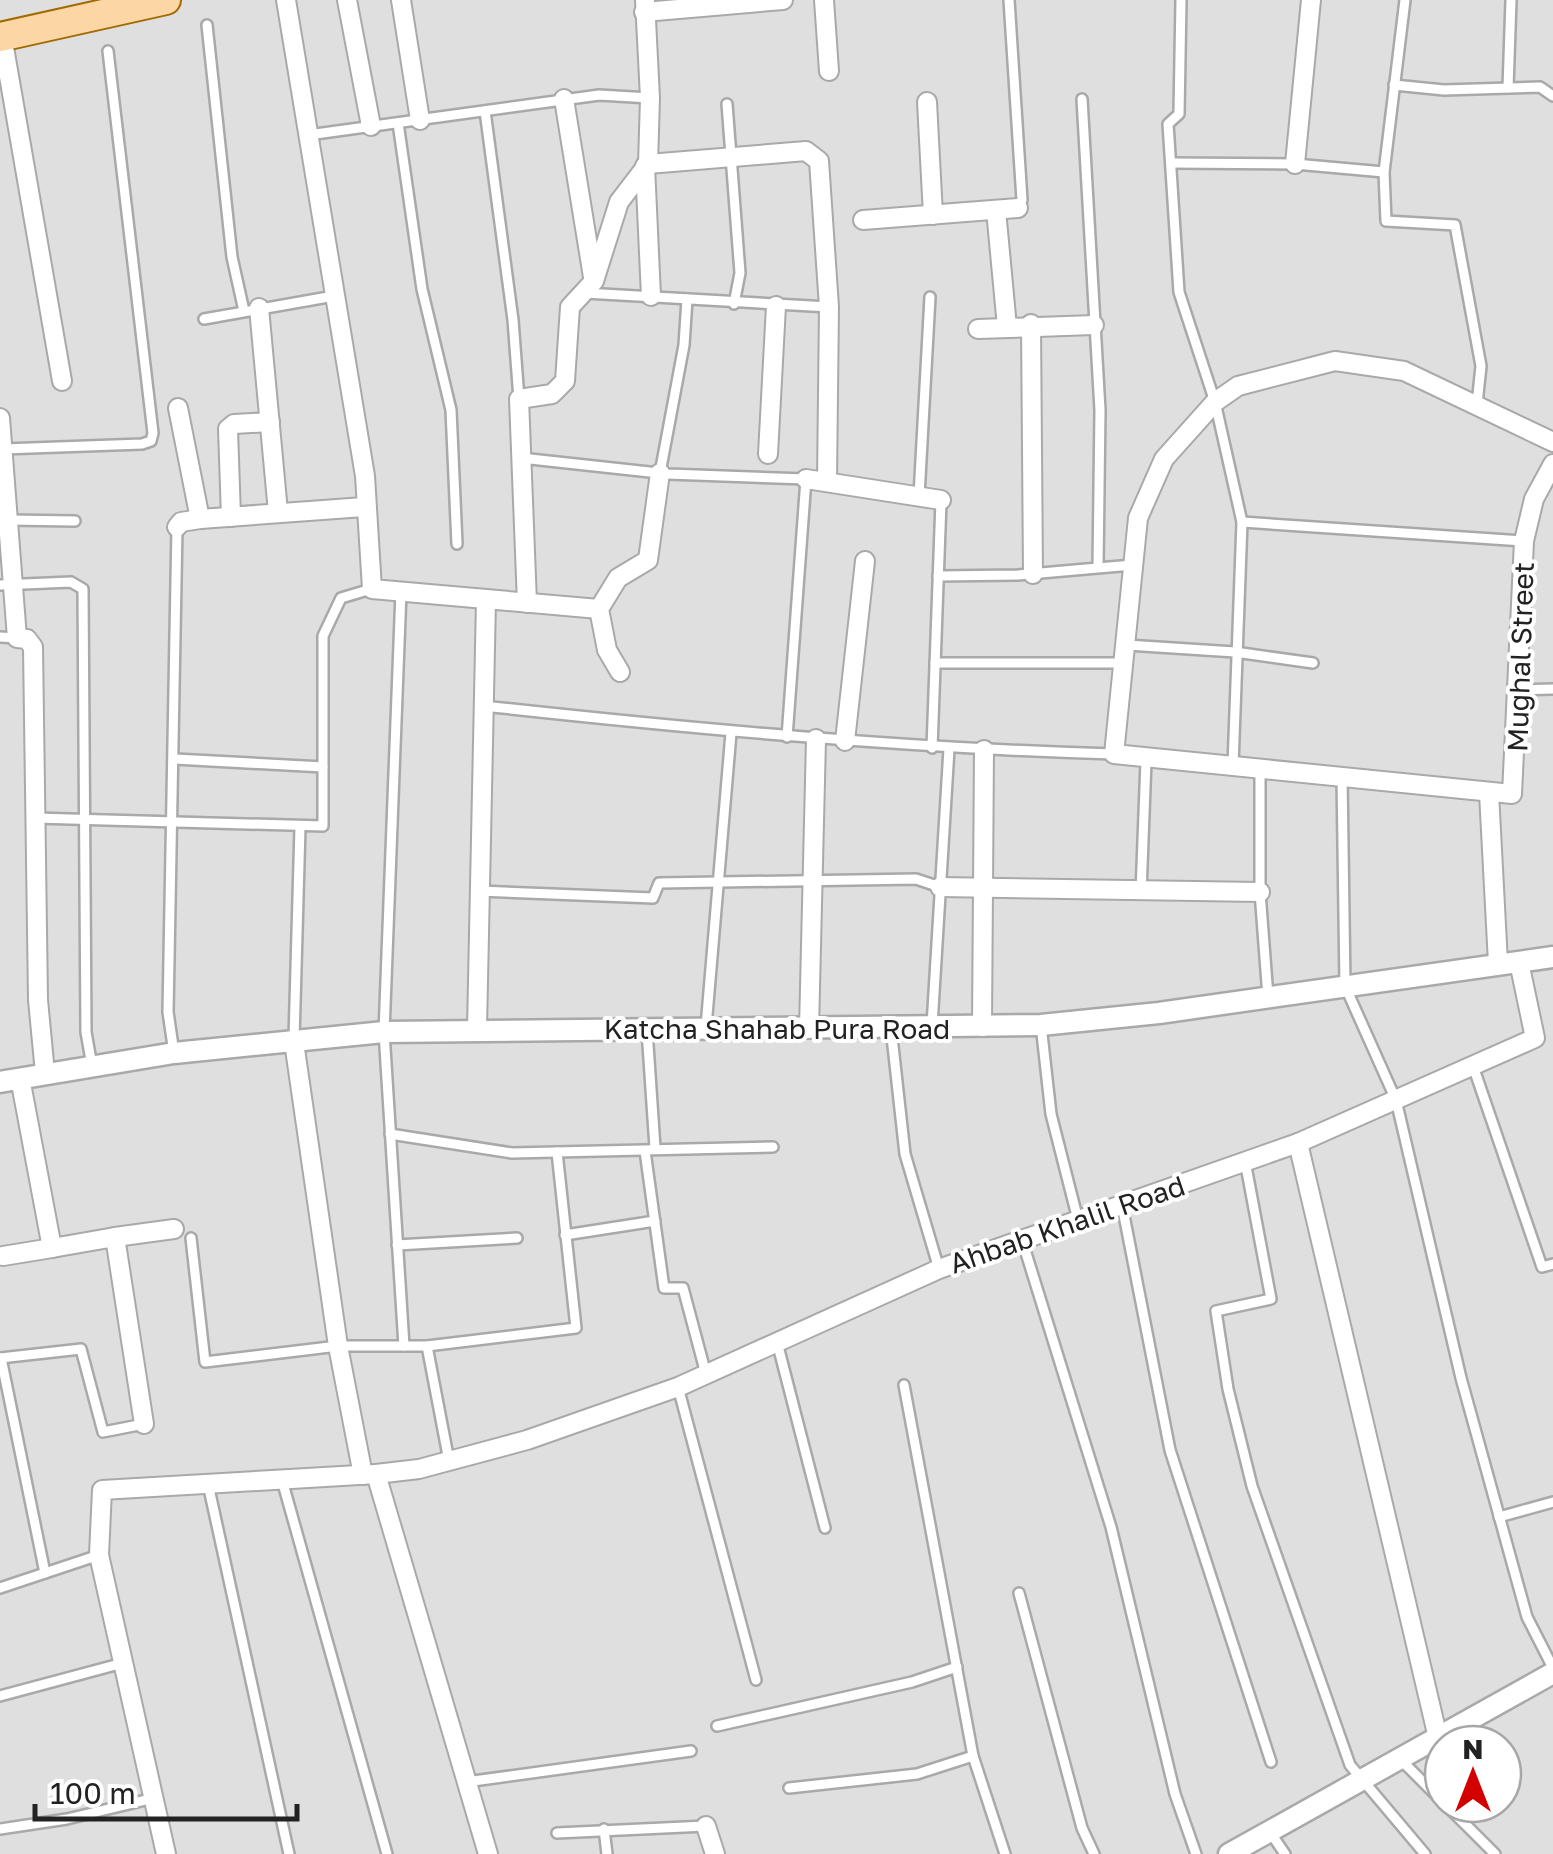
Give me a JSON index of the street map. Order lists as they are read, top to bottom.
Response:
{
  "streets": {
    "street": ["Mughal Street", "Katcha Shahab Pura Road", "Ahbab Khalil Road"]
  },
  "crossings": [
    ["Katcha Shahab Pura Road", "Ahbab Khalil Road"]
  ],
  "scale_bar": "100 m",
  "north": "top"
}
